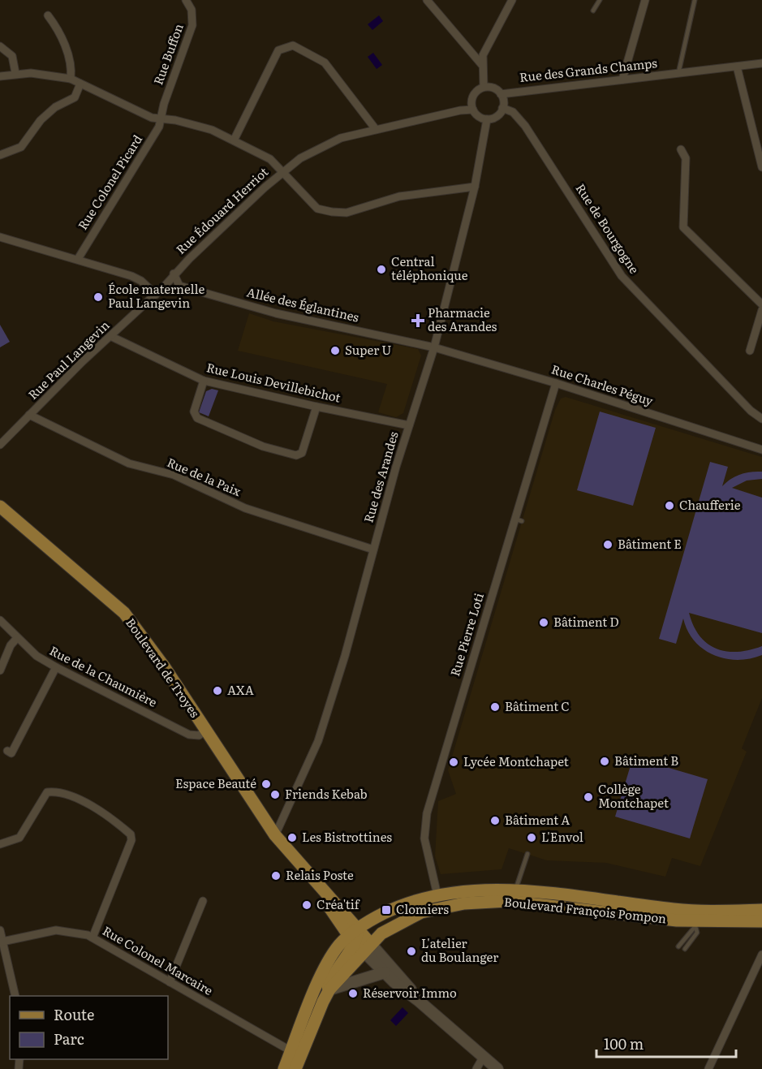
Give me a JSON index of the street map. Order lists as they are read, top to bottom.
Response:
{
  "streets": {
    "main road": ["Boulevard de Troyes", "Boulevard François Pompon"],
    "street": [
      "Rue Buffon",
      "Rue des Grands Champs",
      "Rue Colonel Picard",
      "Rue Édouard Herriot",
      "Rue de Bourgogne",
      "Allée des Églantines",
      "Rue Paul Langevin",
      "Rue Louis Devillebichot",
      "Rue Charles Péguy",
      "Rue de la Paix",
      "Rue des Arandes",
      "Rue Pierre Loti",
      "Rue de la Chaumière",
      "Rue Colonel Marcaire"
    ]
  },
  "crossings": [
    ["Rue Buffon", "Rue Colonel Picard"],
    ["Rue des Grands Champs", "Rue Édouard Herriot"],
    ["Rue des Grands Champs", "Rue de Bourgogne"],
    ["Rue des Grands Champs", "Rue des Arandes"],
    ["Rue Édouard Herriot", "Rue de Bourgogne"],
    ["Rue Édouard Herriot", "Allée des Églantines"],
    ["Rue Édouard Herriot", "Rue Paul Langevin"],
    ["Rue Édouard Herriot", "Rue des Arandes"],
    ["Rue de Bourgogne", "Rue des Arandes"],
    ["Allée des Églantines", "Rue Charles Péguy"],
    ["Allée des Églantines", "Rue des Arandes"],
    ["Rue Paul Langevin", "Rue Louis Devillebichot"],
    ["Rue Paul Langevin", "Rue de la Paix"],
    ["Rue Louis Devillebichot", "Rue des Arandes"],
    ["Rue Charles Péguy", "Rue des Arandes"],
    ["Rue Charles Péguy", "Rue Pierre Loti"],
    ["Rue de la Paix", "Rue des Arandes"],
    ["Rue des Arandes", "Boulevard de Troyes"],
    ["Rue Pierre Loti", "Boulevard François Pompon"],
    ["Boulevard de Troyes", "Rue de la Chaumière"],
    ["Boulevard de Troyes", "Boulevard François Pompon"]
  ],
  "places": {
    "other": [
      "Central téléphonique",
      "École maternelle Paul Langevin",
      "Super U",
      "Chaufferie",
      "Bâtiment E",
      "Bâtiment D",
      "AXA",
      "Bâtiment C",
      "Bâtiment B",
      "Lycée Montchapet",
      "Espace Beauté",
      "Friends Kebab",
      "Collège Montchapet",
      "Bâtiment A",
      "Les Bistrottines",
      "L'Envol",
      "Relais Poste",
      "Créa'tif",
      "L'atelier du Boulanger",
      "Réservoir Immo"
    ],
    "health": ["Pharmacie des Arandes"],
    "transit": ["Clomiers"]
  },
  "legend": ["Route", "Parc"],
  "scale_bar": "100 m"
}
